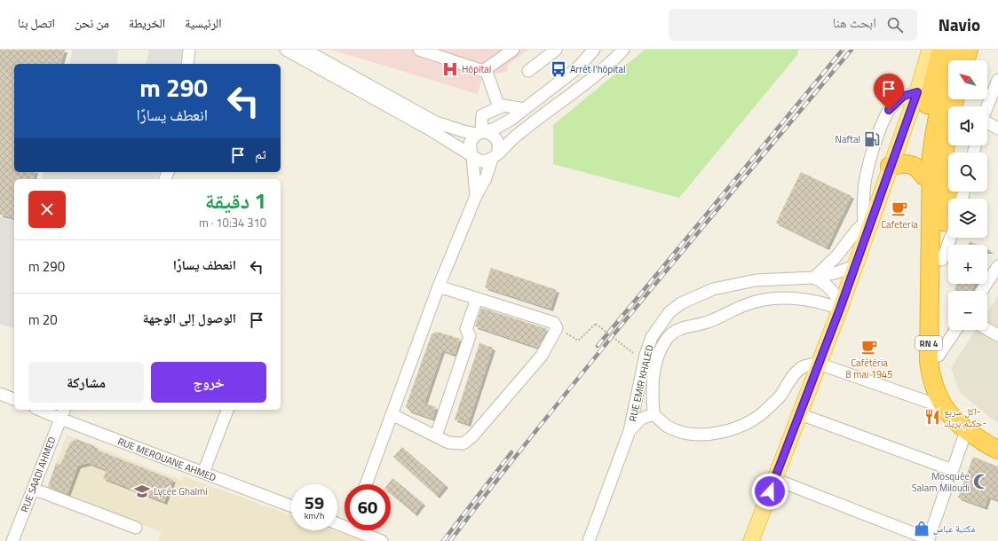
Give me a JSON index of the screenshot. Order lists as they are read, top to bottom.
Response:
{
  "streets": {
    "highway": ["RN 4"],
    "street": ["RUE EMIR KHALED", "RUE MEROUANE AHMED", "RUE SAADI AHMED"]
  },
  "crossings": [
    ["RUE MEROUANE AHMED", "RUE SAADI AHMED"]
  ],
  "places": {
    "hospital": ["Hôpital"],
    "bus stop": ["Arrét l'hôpital"],
    "fuel station": ["Naftal"],
    "cafe": ["Cafeteria", "Cafétéria 8 mai 1945"],
    "restaurant": ["اكل سريع- حكيم بريك-"],
    "mosque": ["Mosquée Salam Miloudi"],
    "school or university": ["Lycée Ghalmi"],
    "shop": ["مكتبة عباس"]
  },
  "north": "top left",
  "page": {
    "header": "Navio",
    "search": "ابحث هنا",
    "nav": [
      "الرئيسية",
      "الخريطة",
      "من نحن",
      "اتصل بنا"
    ],
    "map_buttons": ["+", "−"],
    "turn": ["290 m", "انعطف يسارًا"],
    "then": "ثم",
    "heading": ["1 دقيقة", "310 m · 10:34"],
    "list": [
      {
        "name": "انعطف يسارًا",
        "value": "290 m"
      },
      {
        "name": "الوصول إلى الوجهة",
        "value": "20 m"
      }
    ],
    "buttons": ["خروج", "مشاركة"],
    "speed": "59 km/h",
    "limit": "60"
  }
}
